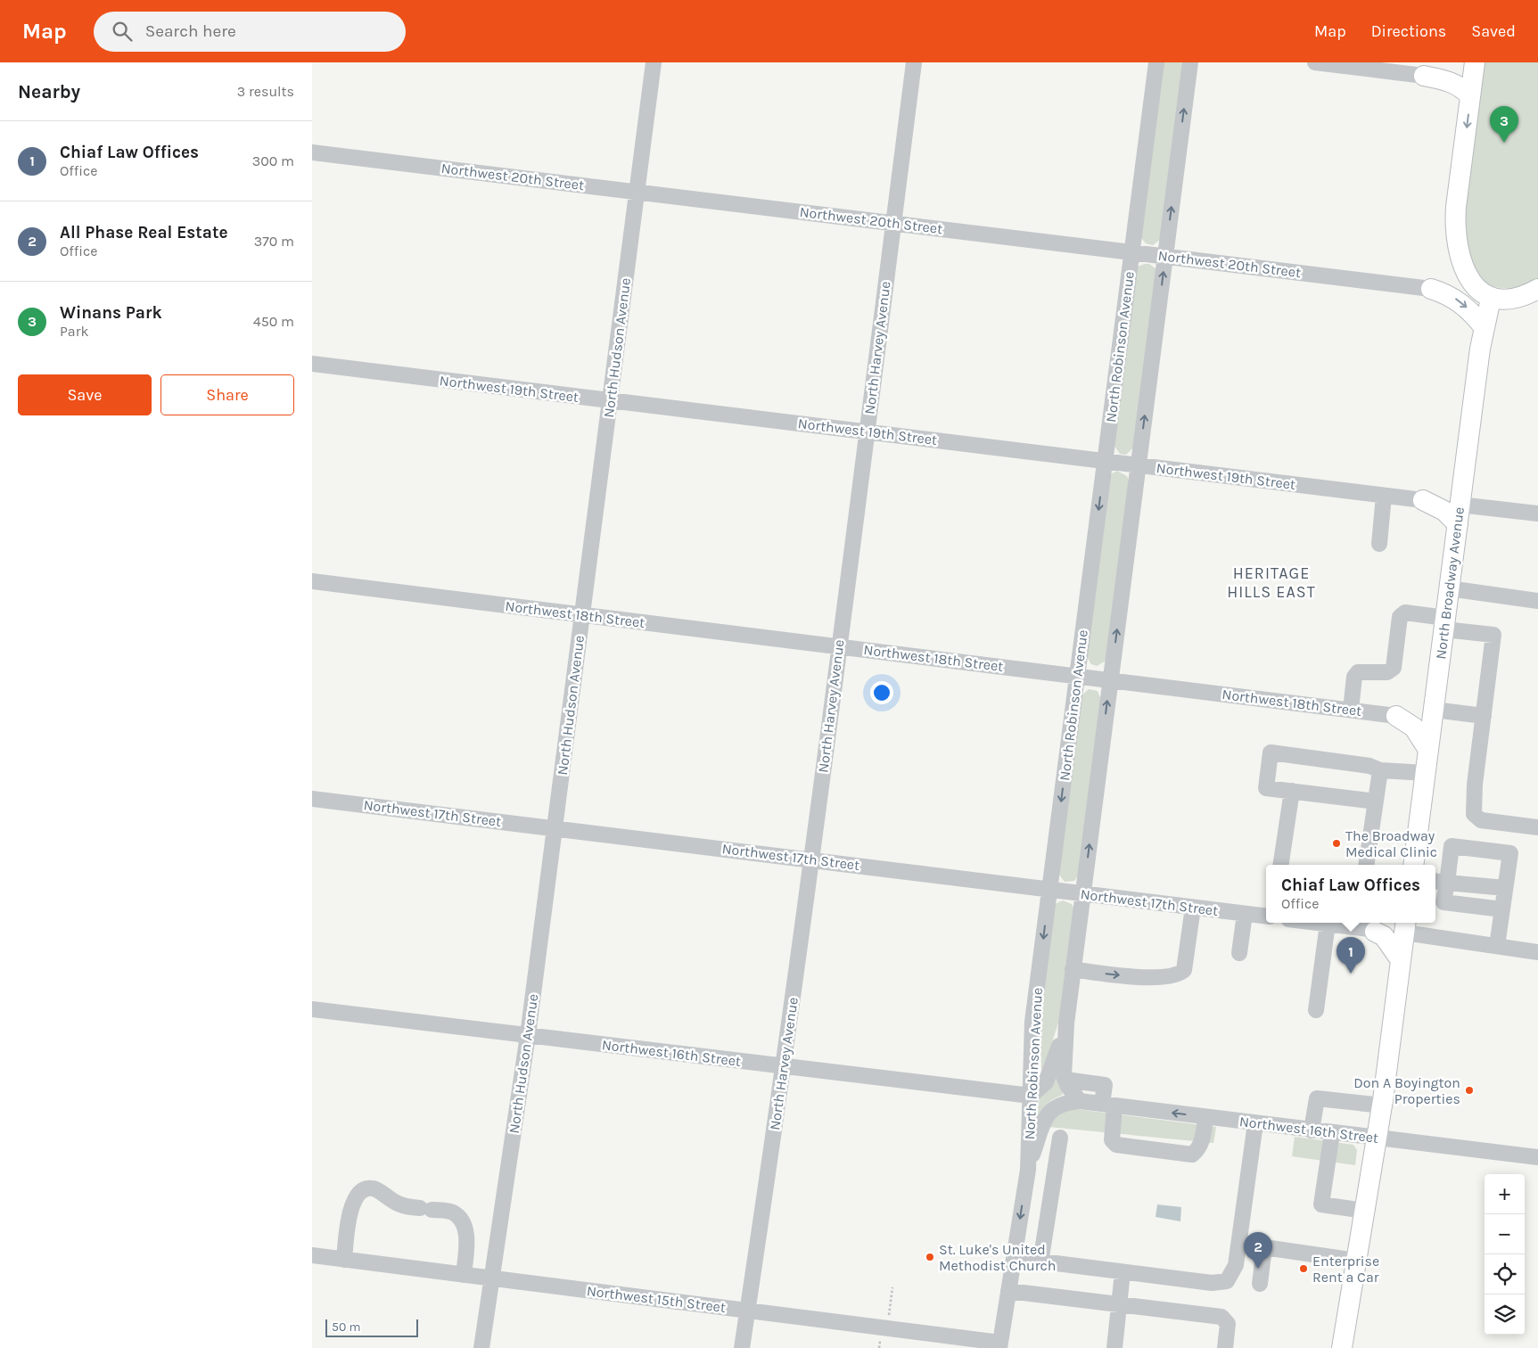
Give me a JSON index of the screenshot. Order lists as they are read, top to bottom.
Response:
{
  "streets": {
    "main road": ["North Broadway Avenue"],
    "street": [
      "Northwest 20th Street",
      "North Robinson Avenue",
      "North Hudson Avenue",
      "North Harvey Avenue",
      "Northwest 19th Street",
      "Northwest 18th Street",
      "Northwest 17th Street",
      "Northwest 16th Street",
      "Northwest 15th Street"
    ]
  },
  "crossings": [
    ["Northwest 20th Street", "North Robinson Avenue"],
    ["Northwest 20th Street", "North Hudson Avenue"],
    ["Northwest 20th Street", "North Harvey Avenue"],
    ["North Robinson Avenue", "Northwest 19th Street"],
    ["North Robinson Avenue", "Northwest 18th Street"],
    ["North Robinson Avenue", "Northwest 17th Street"],
    ["North Robinson Avenue", "Northwest 16th Street"],
    ["North Robinson Avenue", "Northwest 15th Street"],
    ["North Hudson Avenue", "Northwest 19th Street"],
    ["North Hudson Avenue", "Northwest 18th Street"],
    ["North Hudson Avenue", "Northwest 17th Street"],
    ["North Hudson Avenue", "Northwest 16th Street"],
    ["North Hudson Avenue", "Northwest 15th Street"],
    ["North Harvey Avenue", "Northwest 19th Street"],
    ["North Harvey Avenue", "Northwest 18th Street"],
    ["North Harvey Avenue", "Northwest 17th Street"],
    ["North Harvey Avenue", "Northwest 16th Street"],
    ["North Harvey Avenue", "Northwest 15th Street"]
  ],
  "districts": ["HERITAGE HILLS EAST"],
  "places": [
    "The Broadway Medical Clinic",
    "Don A Boyington Properties",
    "St. Luke's United Methodist Church",
    "Enterprise Rent a Car"
  ],
  "scale_bar": "50 m",
  "page": {
    "header": "Map",
    "search": "Search here",
    "nav": ["Map", "Directions", "Saved"],
    "heading": ["Nearby", "3 results"],
    "pins": ["3", "1", "2"],
    "list": [
      {
        "mark": "1",
        "name": "Chiaf Law Offices",
        "note": "Office",
        "value": "300 m"
      },
      {
        "mark": "2",
        "name": "All Phase Real Estate",
        "note": "Office",
        "value": "370 m"
      },
      {
        "mark": "3",
        "name": "Winans Park",
        "note": "Park",
        "value": "450 m"
      }
    ],
    "buttons": ["Save", "Share"],
    "popup": ["Chiaf Law Offices", "Office"],
    "map_buttons": ["+", "−"],
    "scale": "50 m"
  }
}
